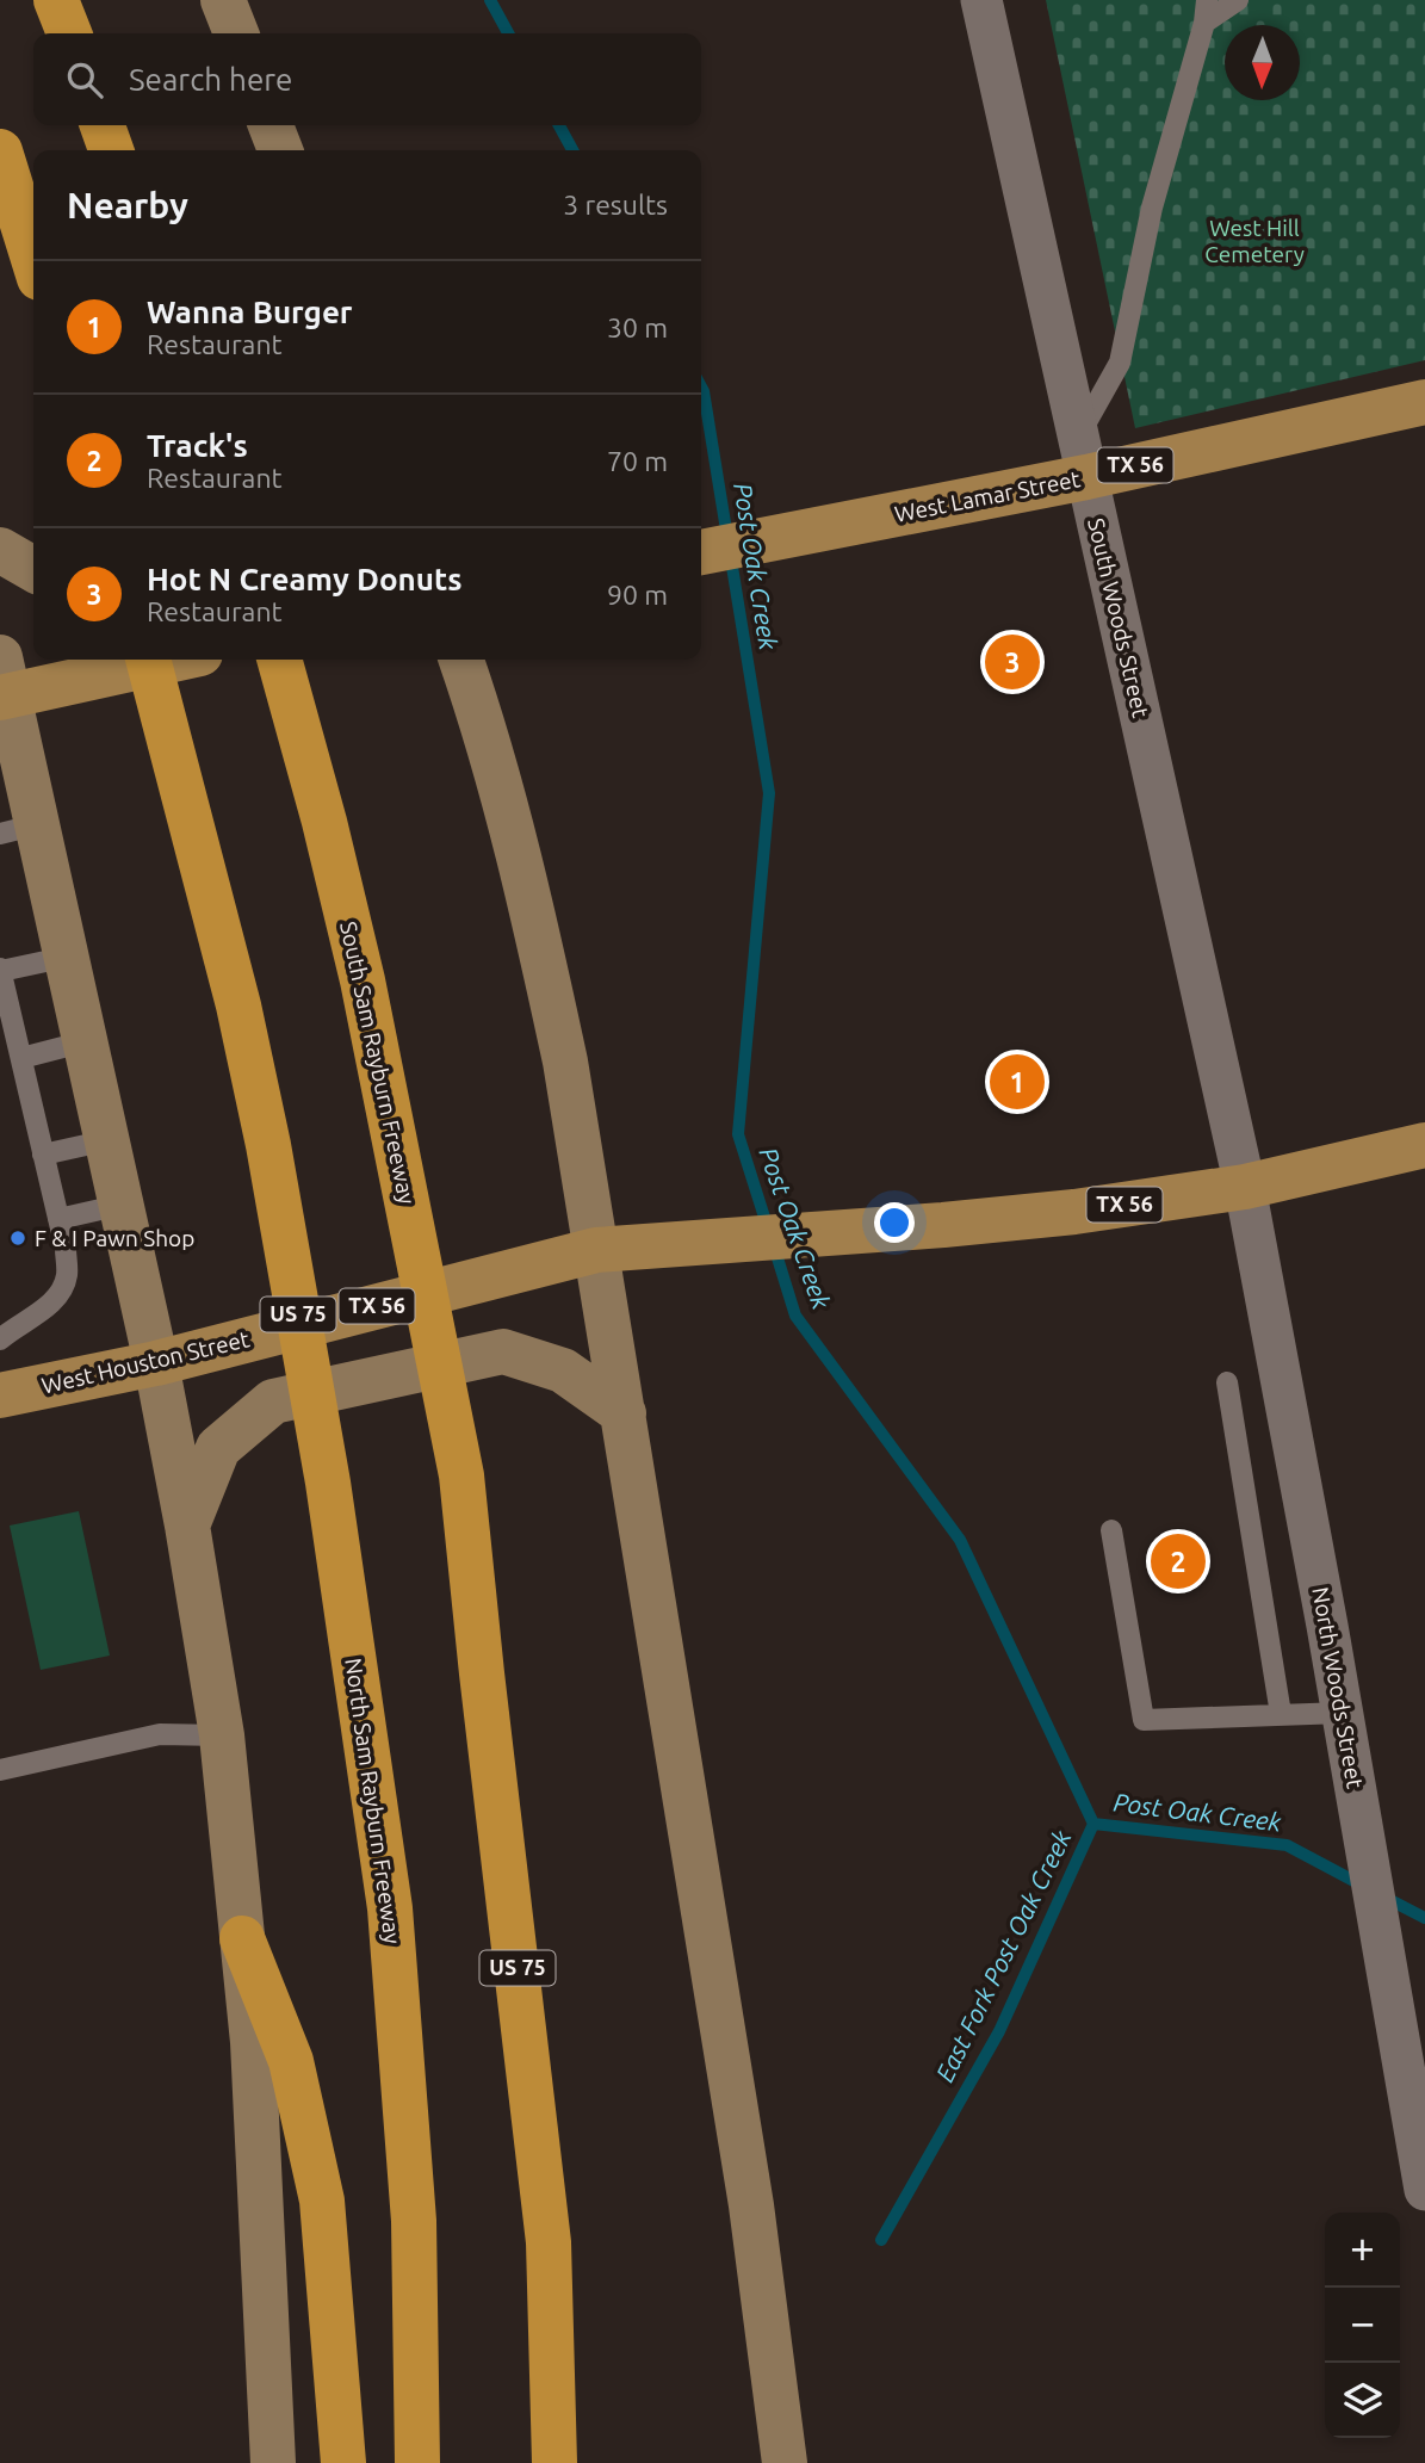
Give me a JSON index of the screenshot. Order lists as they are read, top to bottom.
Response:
{
  "streets": {
    "highway": ["South Sam Rayburn Freeway", "US 75", "North Sam Rayburn Freeway"],
    "main road": ["TX 56", "West Lamar Street", "West Houston Street"],
    "street": ["South Woods Street", "North Woods Street"]
  },
  "crossings": [
    ["West Lamar Street", "South Woods Street"],
    ["South Woods Street", "West Houston Street"],
    ["South Woods Street", "North Woods Street"],
    ["West Houston Street", "North Woods Street"]
  ],
  "water": ["Post Oak Creek", "East Fork Post Oak Creek"],
  "parks": ["West Hill Cemetery"],
  "places": ["F & I Pawn Shop"],
  "north": "bottom",
  "page": {
    "search": "Search here",
    "heading": ["Nearby", "3 results"],
    "list": [
      {
        "mark": "1",
        "name": "Wanna Burger",
        "note": "Restaurant",
        "value": "30 m"
      },
      {
        "mark": "2",
        "name": "Track's",
        "note": "Restaurant",
        "value": "70 m"
      },
      {
        "mark": "3",
        "name": "Hot N Creamy Donuts",
        "note": "Restaurant",
        "value": "90 m"
      }
    ],
    "pins": ["3", "1", "2"],
    "map_buttons": ["+", "−"]
  }
}
